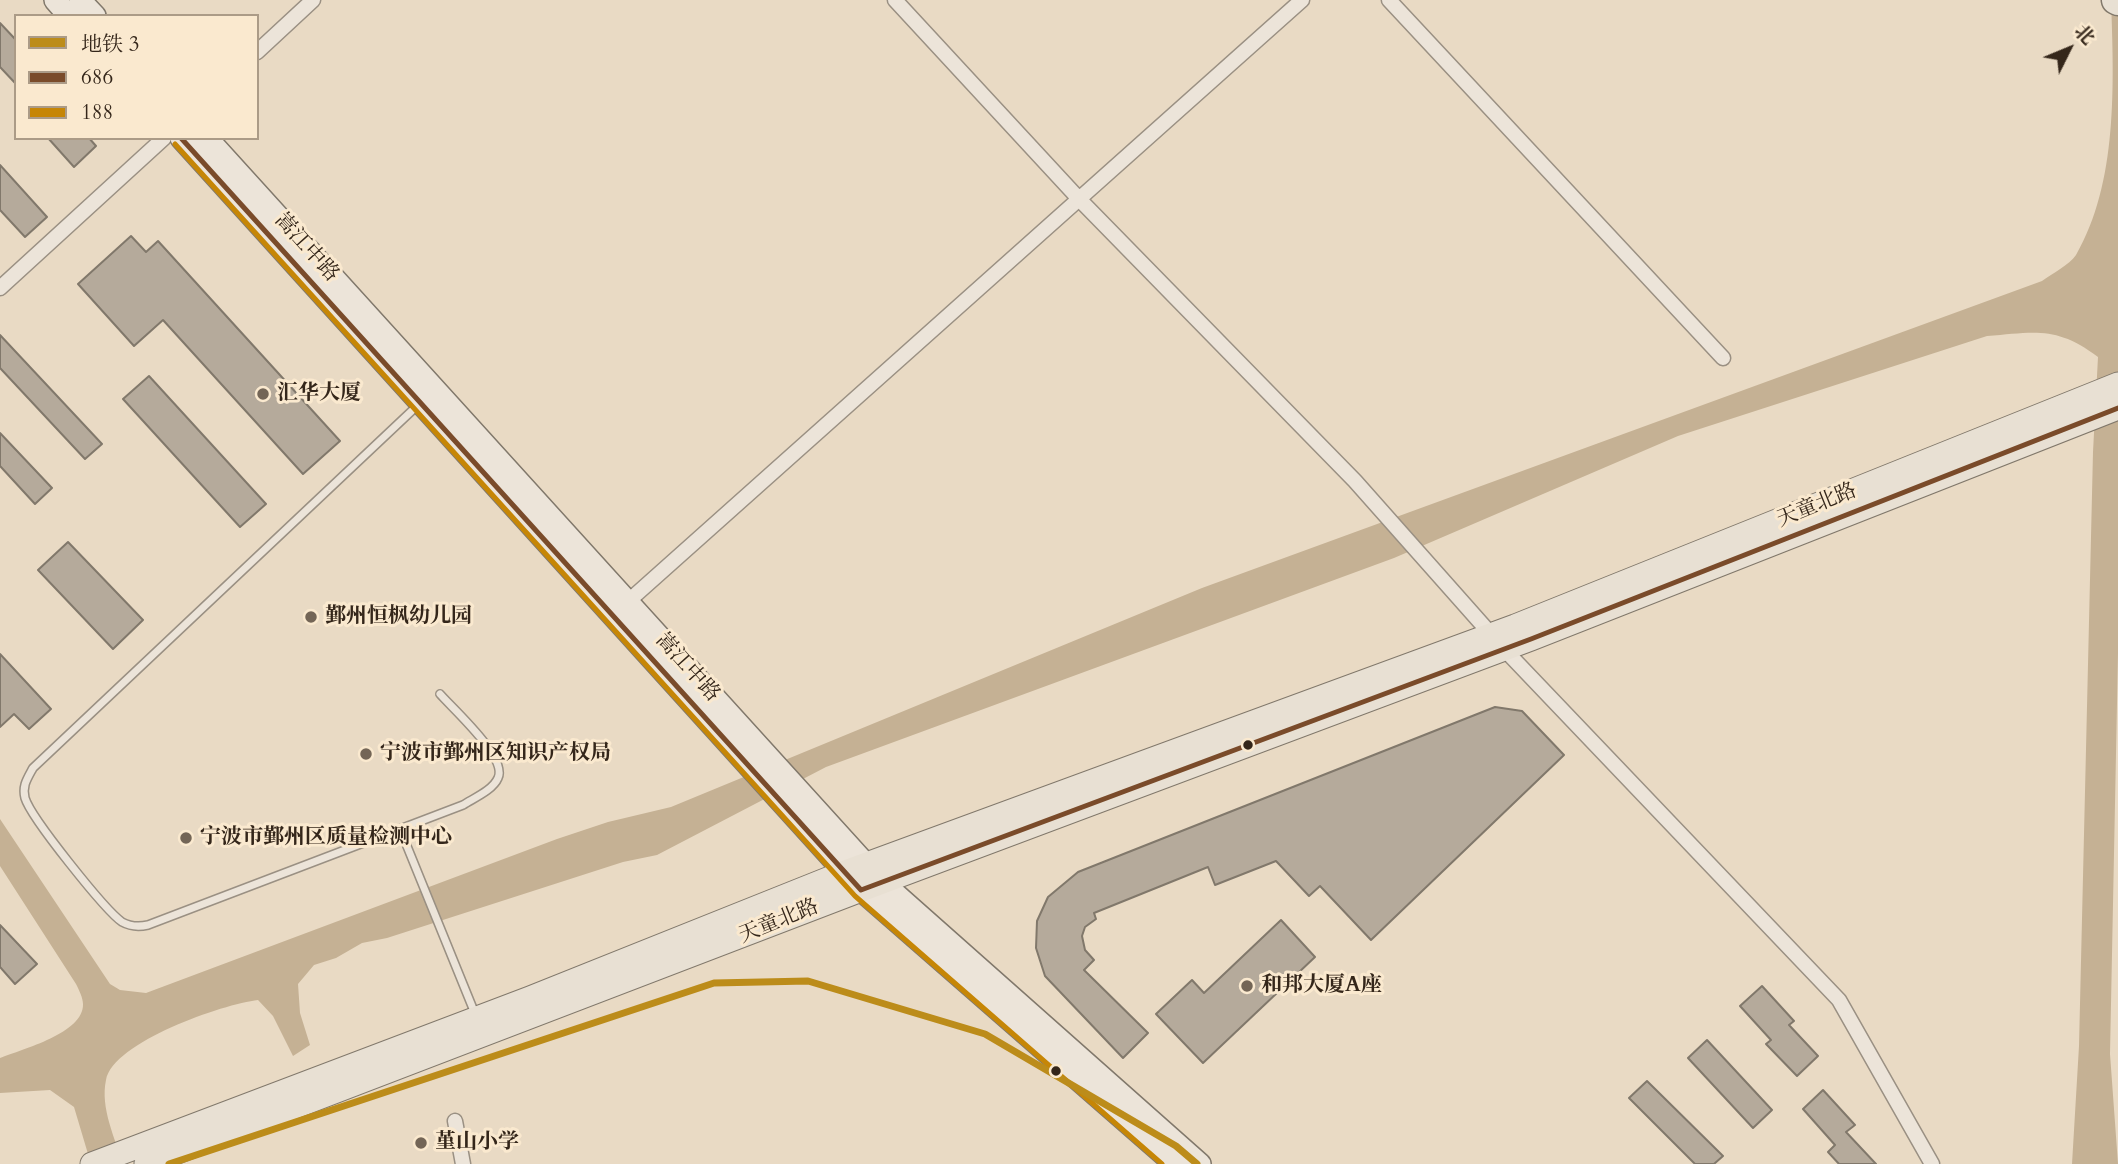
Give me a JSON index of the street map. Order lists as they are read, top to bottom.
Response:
{
  "streets": {
    "main road": ["嵩江中路", "天童北路"]
  },
  "crossings": [
    ["嵩江中路", "天童北路"]
  ],
  "places": [
    "汇华大厦",
    "鄞州恒枫幼儿园",
    "宁波市鄞州区知识产权局",
    "宁波市鄞州区质量检测中心",
    "和邦大厦A座",
    "堇山小学"
  ],
  "lines": ["transit line 686", "transit line 188", "metro line 3"],
  "legend": ["地铁 3", "686", "188"],
  "north": "top right"
}
